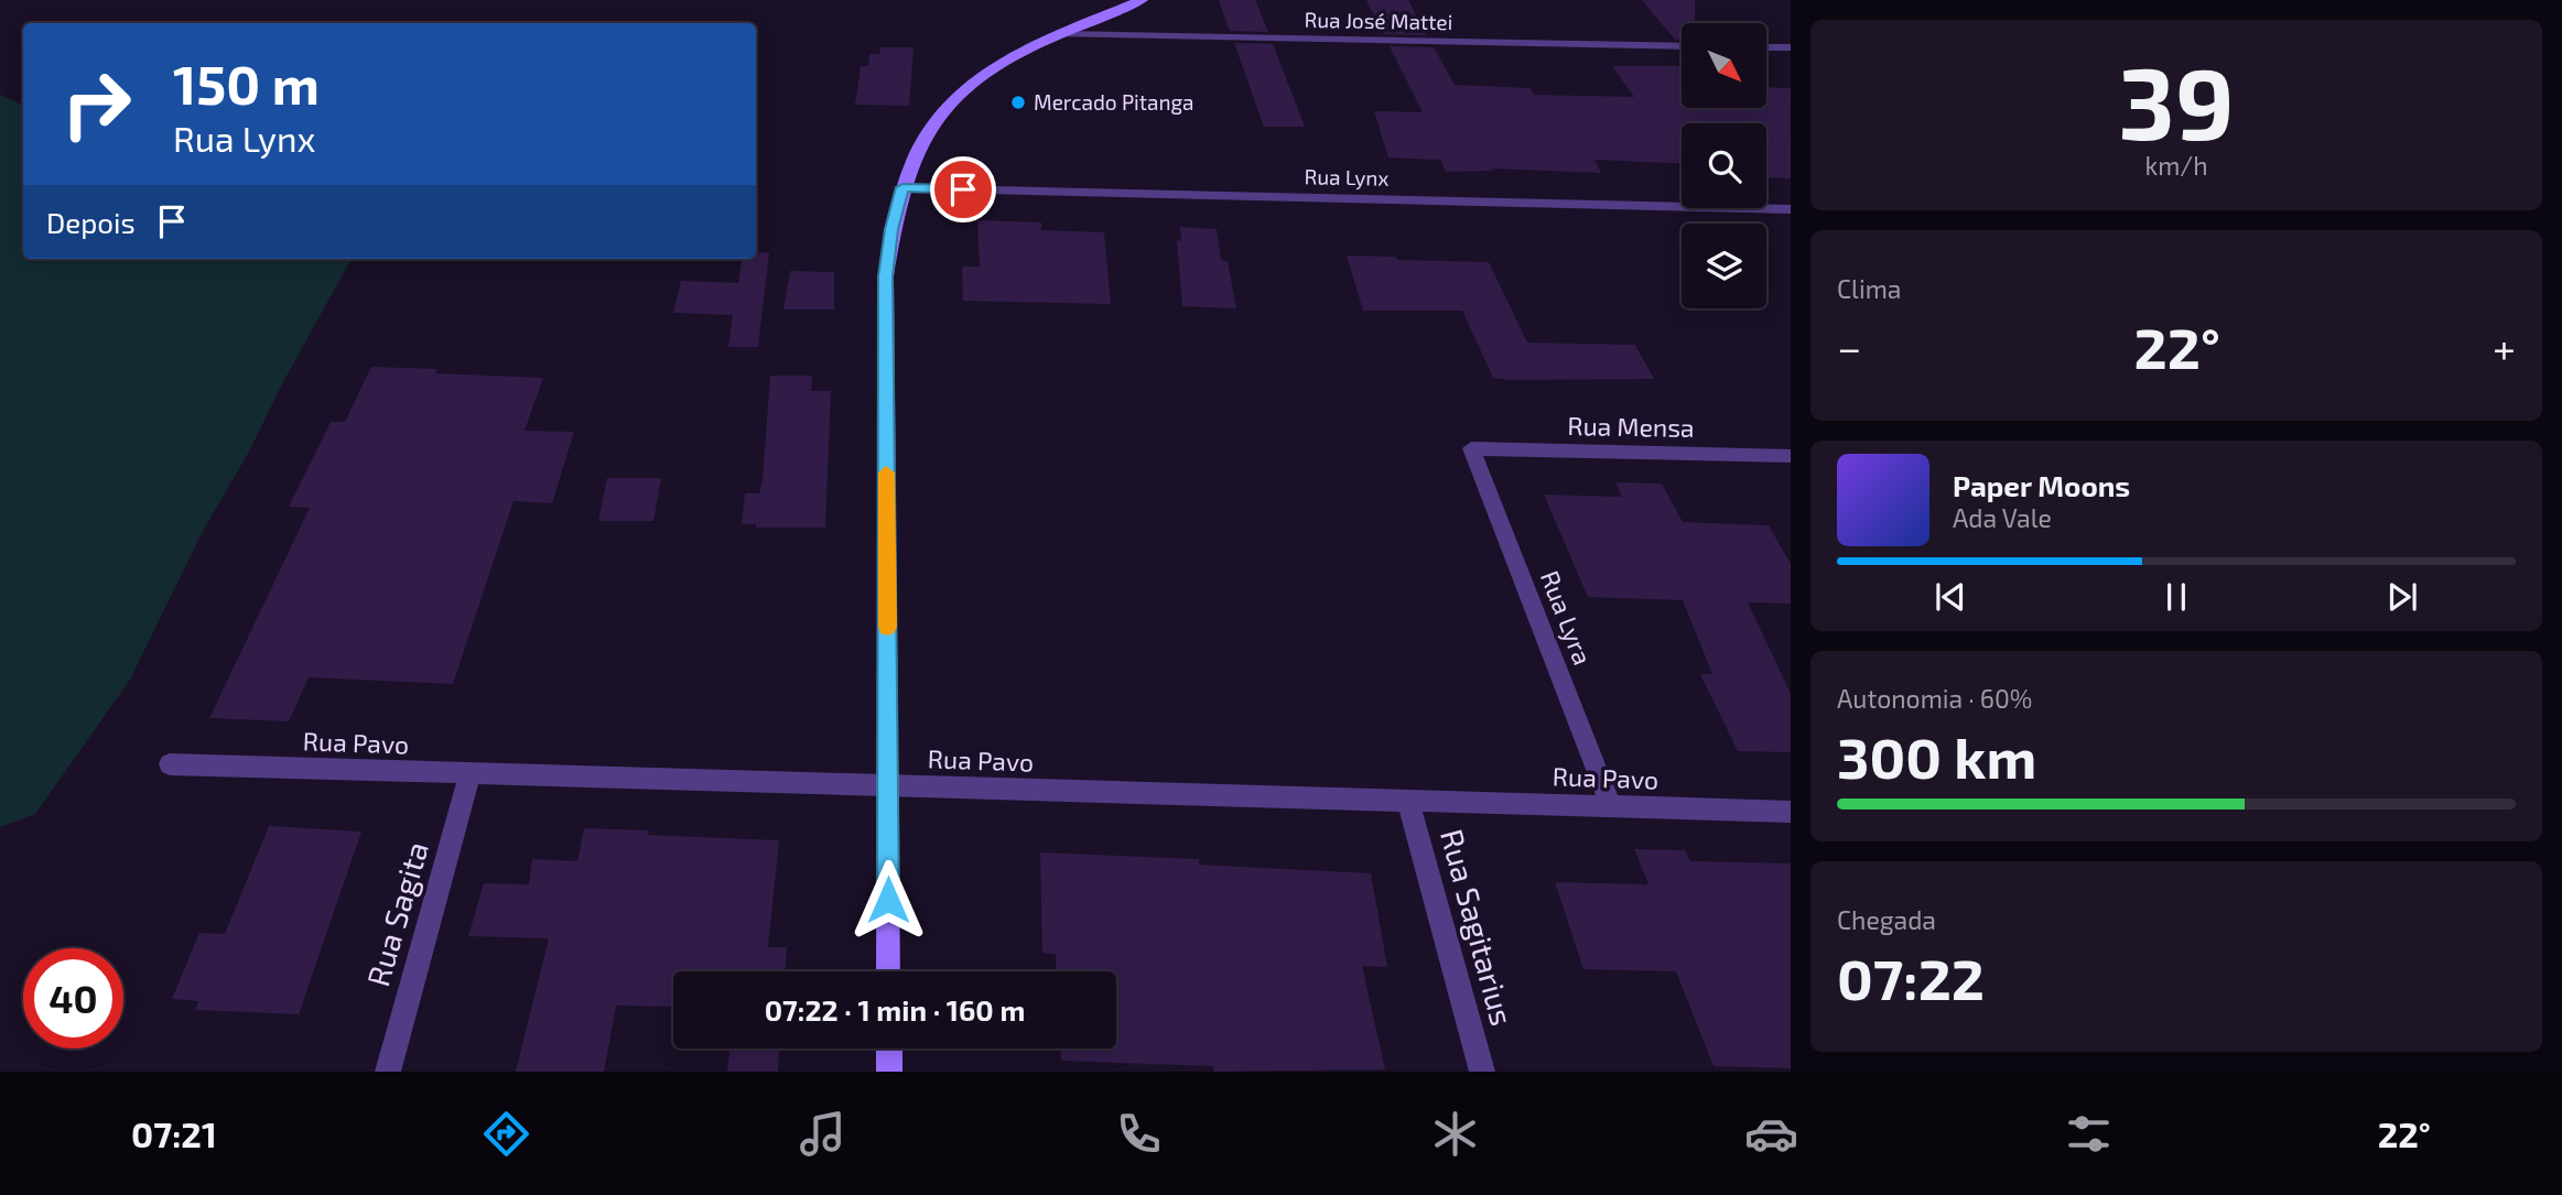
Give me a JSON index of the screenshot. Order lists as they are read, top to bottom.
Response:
{
  "streets": {
    "street": [
      "Rua José Mattei",
      "Rua Lynx",
      "Rua Mensa",
      "Rua Lyra",
      "Rua Pavo",
      "Rua Sagita",
      "Rua Sagitarius"
    ]
  },
  "crossings": [
    ["Rua Mensa", "Rua Lyra"],
    ["Rua Lyra", "Rua Pavo"],
    ["Rua Pavo", "Rua Sagita"],
    ["Rua Pavo", "Rua Sagitarius"]
  ],
  "places": ["Mercado Pitanga"],
  "north": "bottom right",
  "page": {
    "tile": [
      ["39", "km/h"],
      "Clima",
      ["Autonomia · 60%", "300 km"],
      ["Chegada", "07:22"]
    ],
    "turn": ["150 m", "Rua Lynx"],
    "then": "Depois",
    "heat": ["−", "22°", "+"],
    "song": ["Paper Moons", "Ada Vale"],
    "limit": "40",
    "trip": "07:22 · 1 min · 160 m",
    "tabs": ["07:21", "22°"]
  }
}
